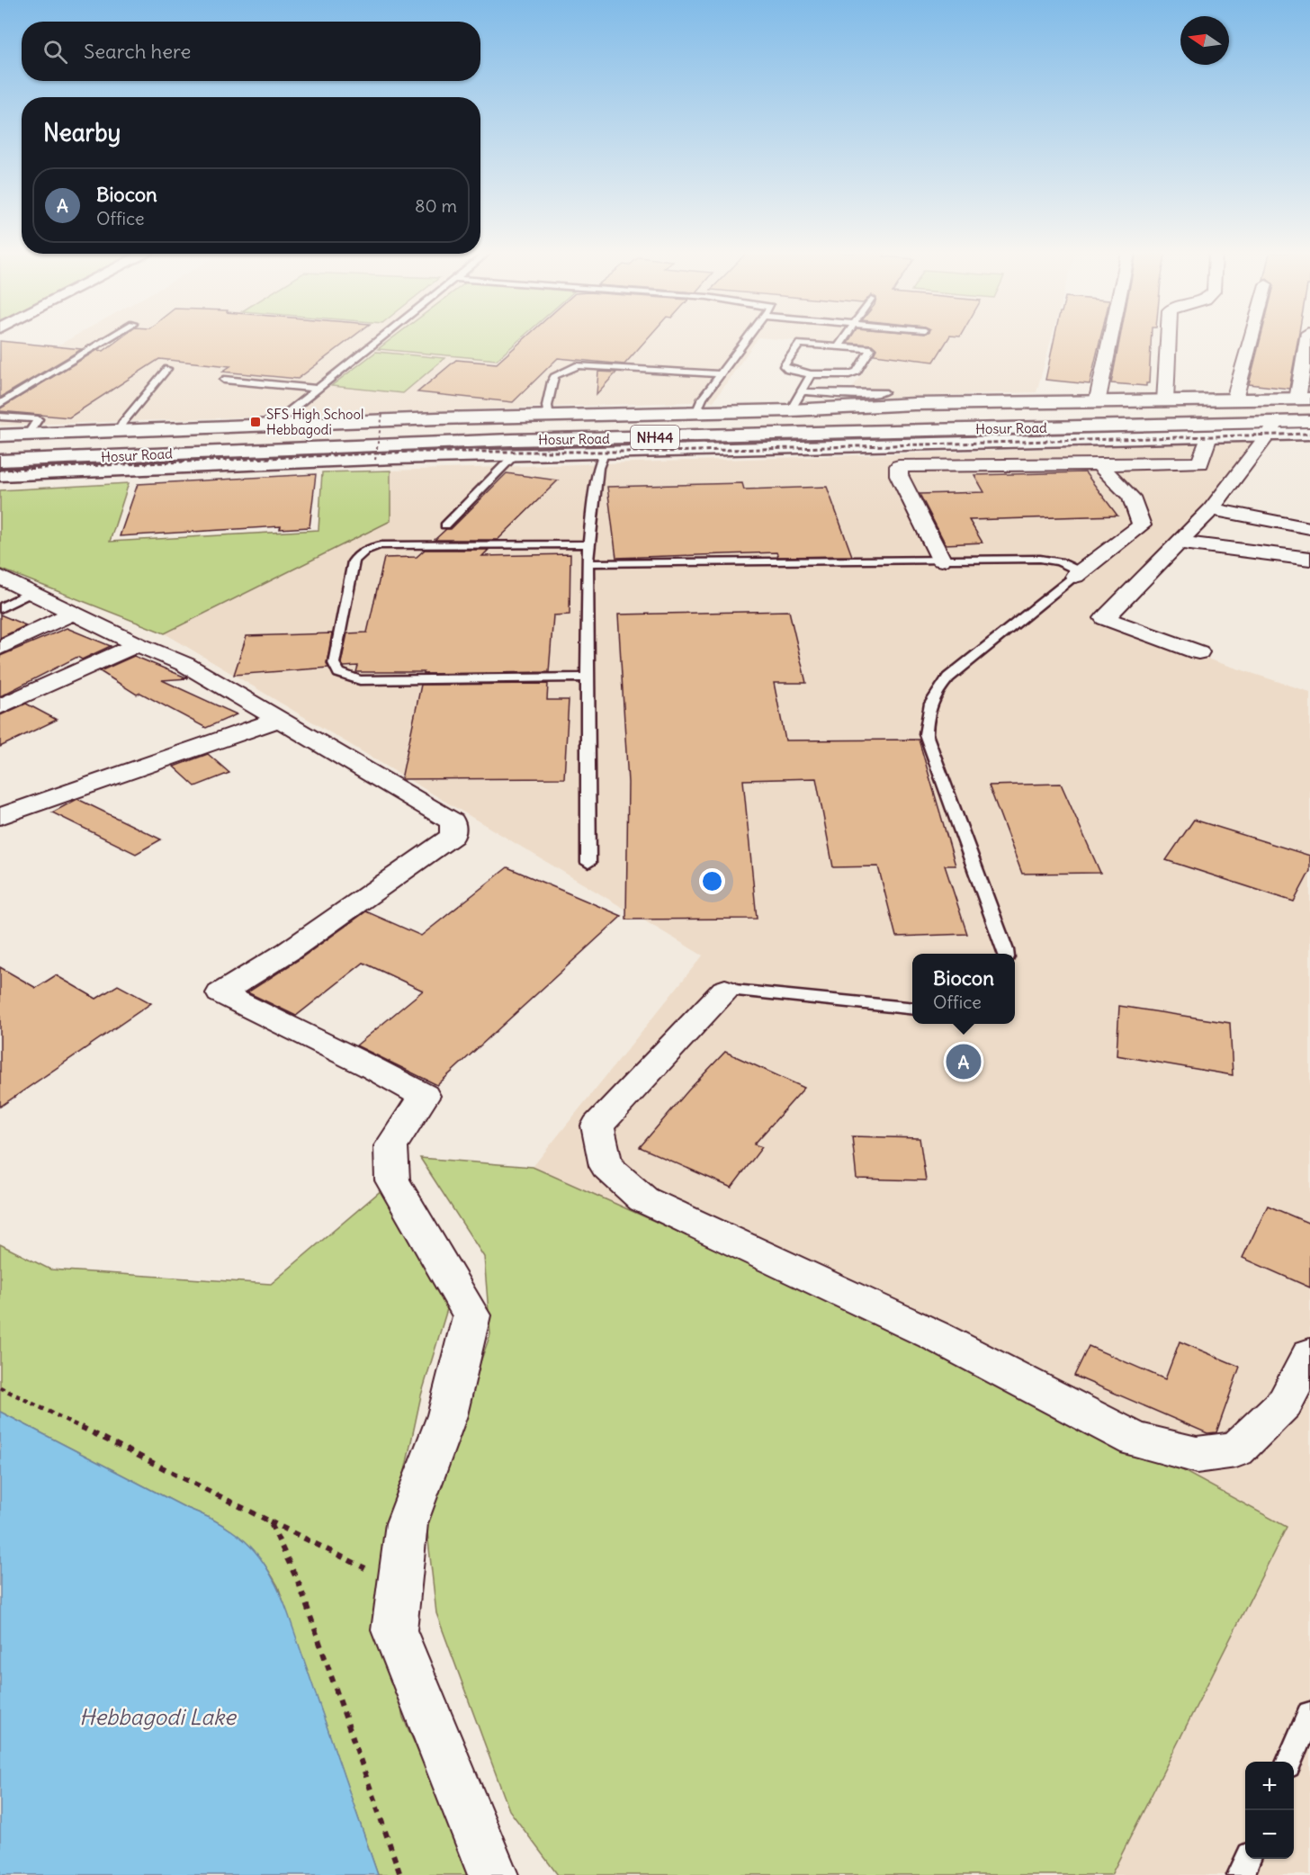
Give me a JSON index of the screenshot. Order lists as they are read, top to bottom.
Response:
{
  "streets": {
    "main road": ["Hosur Road", "NH44"]
  },
  "water": ["Hebbagodi Lake"],
  "places": {
    "transit": ["SFS High School Hebbagodi"]
  },
  "north": "left",
  "page": {
    "search": "Search here",
    "heading": "Nearby",
    "list": [
      {
        "mark": "A",
        "name": "Biocon",
        "note": "Office",
        "value": "80 m"
      }
    ],
    "popup": ["Biocon", "Office"],
    "pins": "A",
    "map_buttons": ["+", "−"]
  }
}
